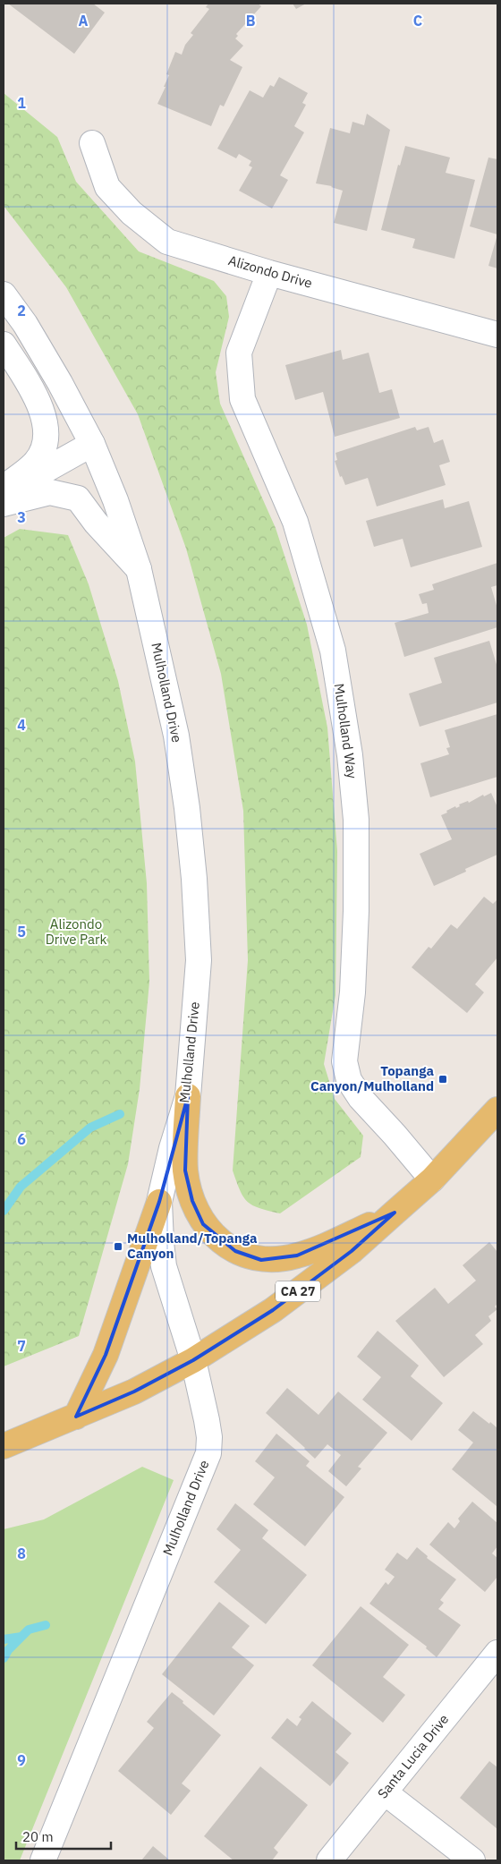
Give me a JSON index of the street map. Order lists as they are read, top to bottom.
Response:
{
  "streets": {
    "main road": ["CA 27"],
    "street": [
      "Alizondo Drive",
      "Mulholland Drive",
      "Mulholland Way",
      "Santa Lucia Drive"
    ]
  },
  "crossings": [
    ["Alizondo Drive", "Mulholland Way"],
    ["Mulholland Drive", "CA 27"],
    ["Mulholland Way", "CA 27"]
  ],
  "parks": ["Alizondo Drive Park"],
  "places": {
    "transit": ["Topanga Canyon/Mulholland", "Mulholland/Topanga Canyon"]
  },
  "scale_bar": "20 m",
  "grid": {
    "columns": ["A", "B", "C"],
    "rows": [
      "1",
      "2",
      "3",
      "4",
      "5",
      "6",
      "7",
      "8",
      "9"
    ]
  }
}
